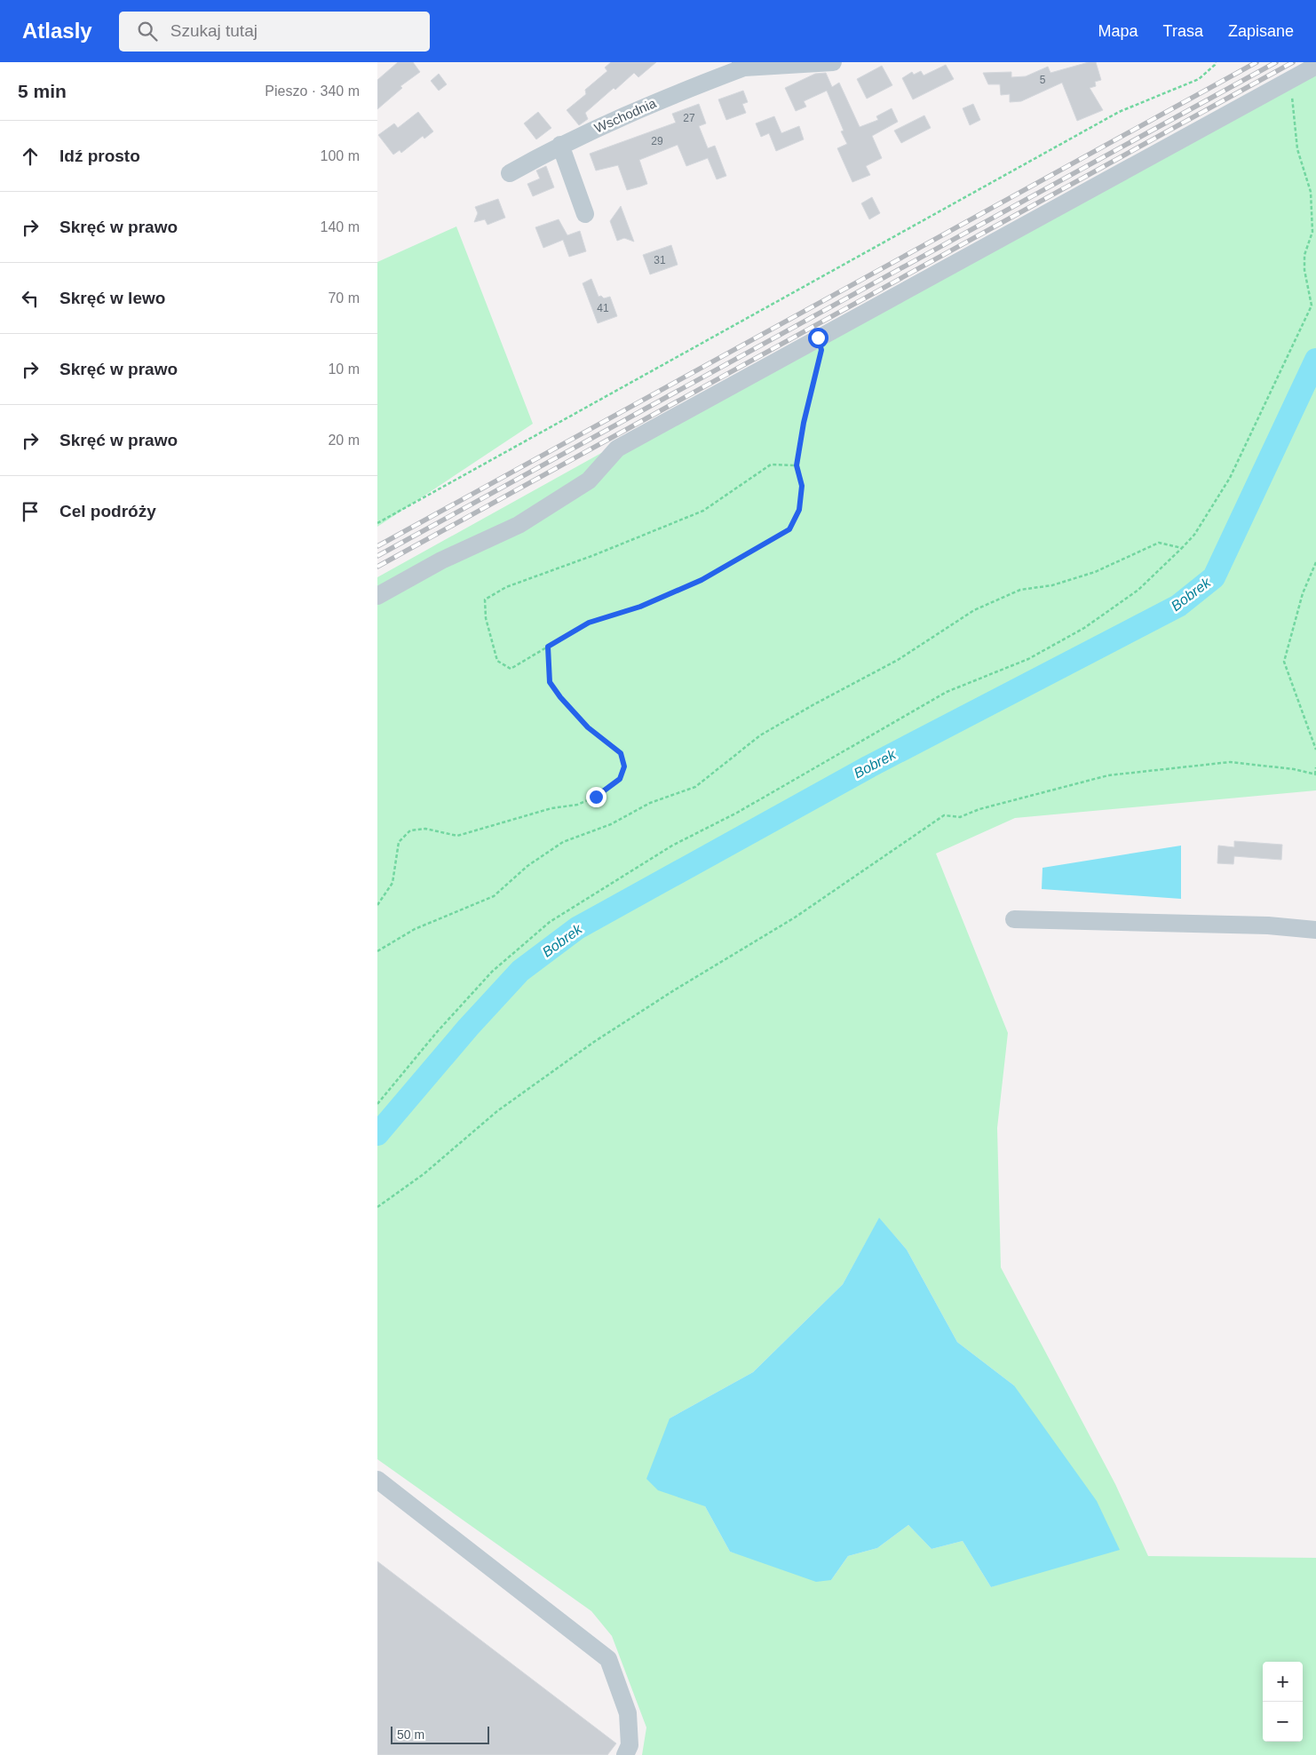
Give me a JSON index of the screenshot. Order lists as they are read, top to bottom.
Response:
{
  "streets": {
    "street": ["Wschodnia"]
  },
  "water": ["Bobrek"],
  "house_numbers": [
    "5",
    "27",
    "29",
    "31",
    "41"
  ],
  "scale_bar": "50 m",
  "page": {
    "header": "Atlasly",
    "search": "Szukaj tutaj",
    "nav": ["Mapa", "Trasa", "Zapisane"],
    "heading": ["5 min", "Pieszo · 340 m"],
    "list": [
      ["Idź prosto", "100 m"],
      ["Skręć w prawo", "140 m"],
      ["Skręć w lewo", "70 m"],
      ["Skręć w prawo", "10 m"],
      ["Skręć w prawo", "20 m"],
      "Cel podróży"
    ],
    "map_buttons": ["+", "−"],
    "scale": "50 m"
  }
}
